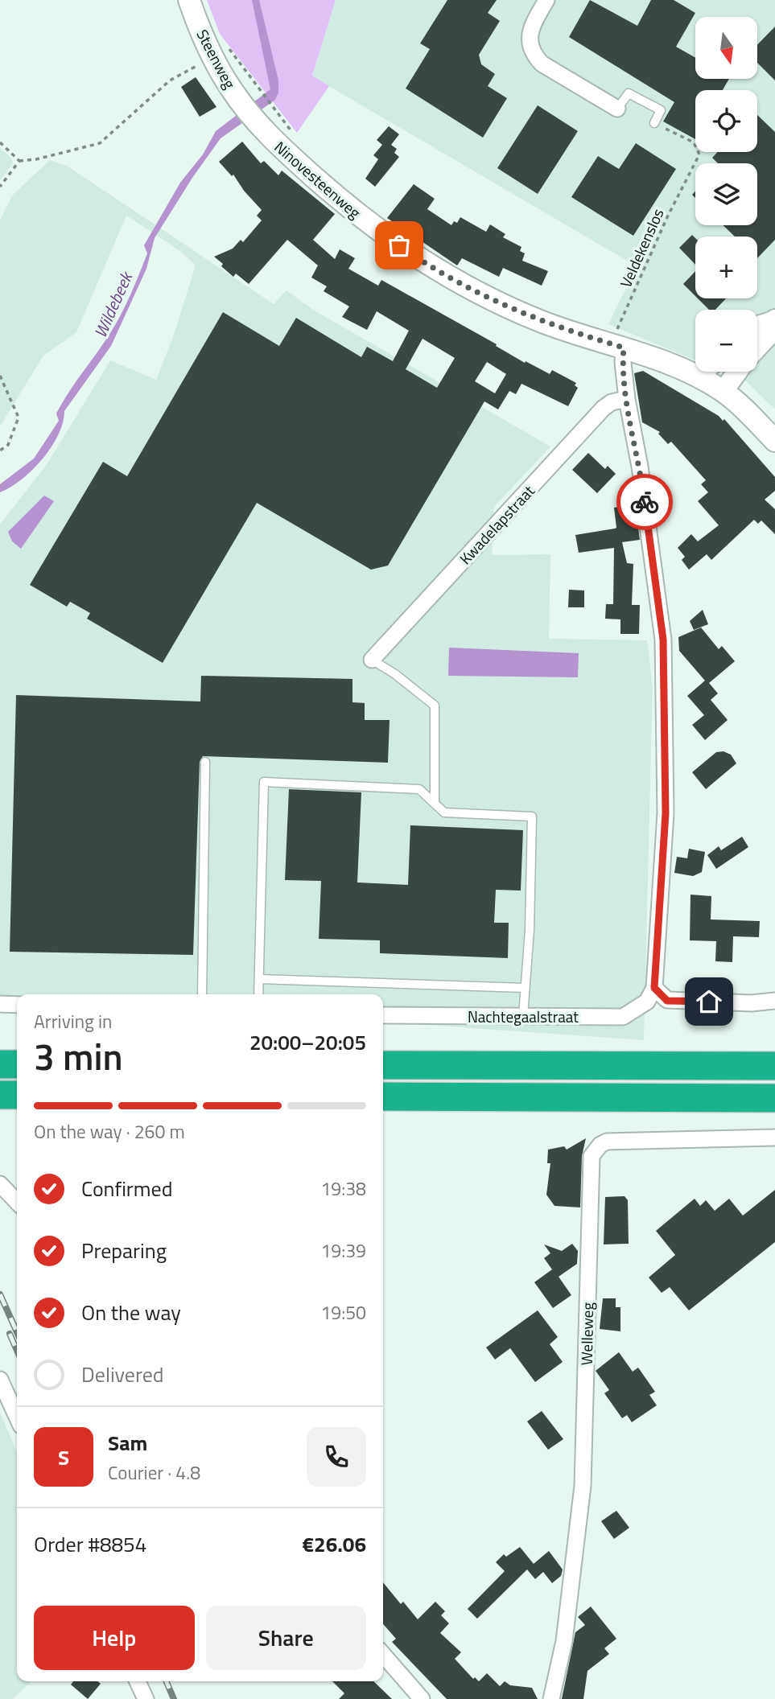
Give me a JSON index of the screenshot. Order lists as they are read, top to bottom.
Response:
{
  "streets": {
    "main road": ["Steenweg", "Ninovesteenweg"],
    "street": ["Kwadelapstraat", "Nachtegaalstraat", "Welleweg"],
    "path": ["Veldekenslos"]
  },
  "crossings": [
    ["Steenweg", "Ninovesteenweg"],
    ["Ninovesteenweg", "Veldekenslos"]
  ],
  "water": ["Wildebeek"],
  "north": "bottom",
  "page": {
    "map_buttons": ["+", "−"],
    "heading": ["3 min", "Arriving in", "20:00–20:05"],
    "panel": [
      "Sam",
      "Courier · 4.8",
      "Order #8854",
      "€26.06"
    ],
    "bar": "On the way · 260 m",
    "list": [
      ["Confirmed", "19:38"],
      ["Preparing", "19:39"],
      ["On the way", "19:50"],
      "Delivered"
    ],
    "round": "S",
    "buttons": ["Help", "Share"]
  }
}
